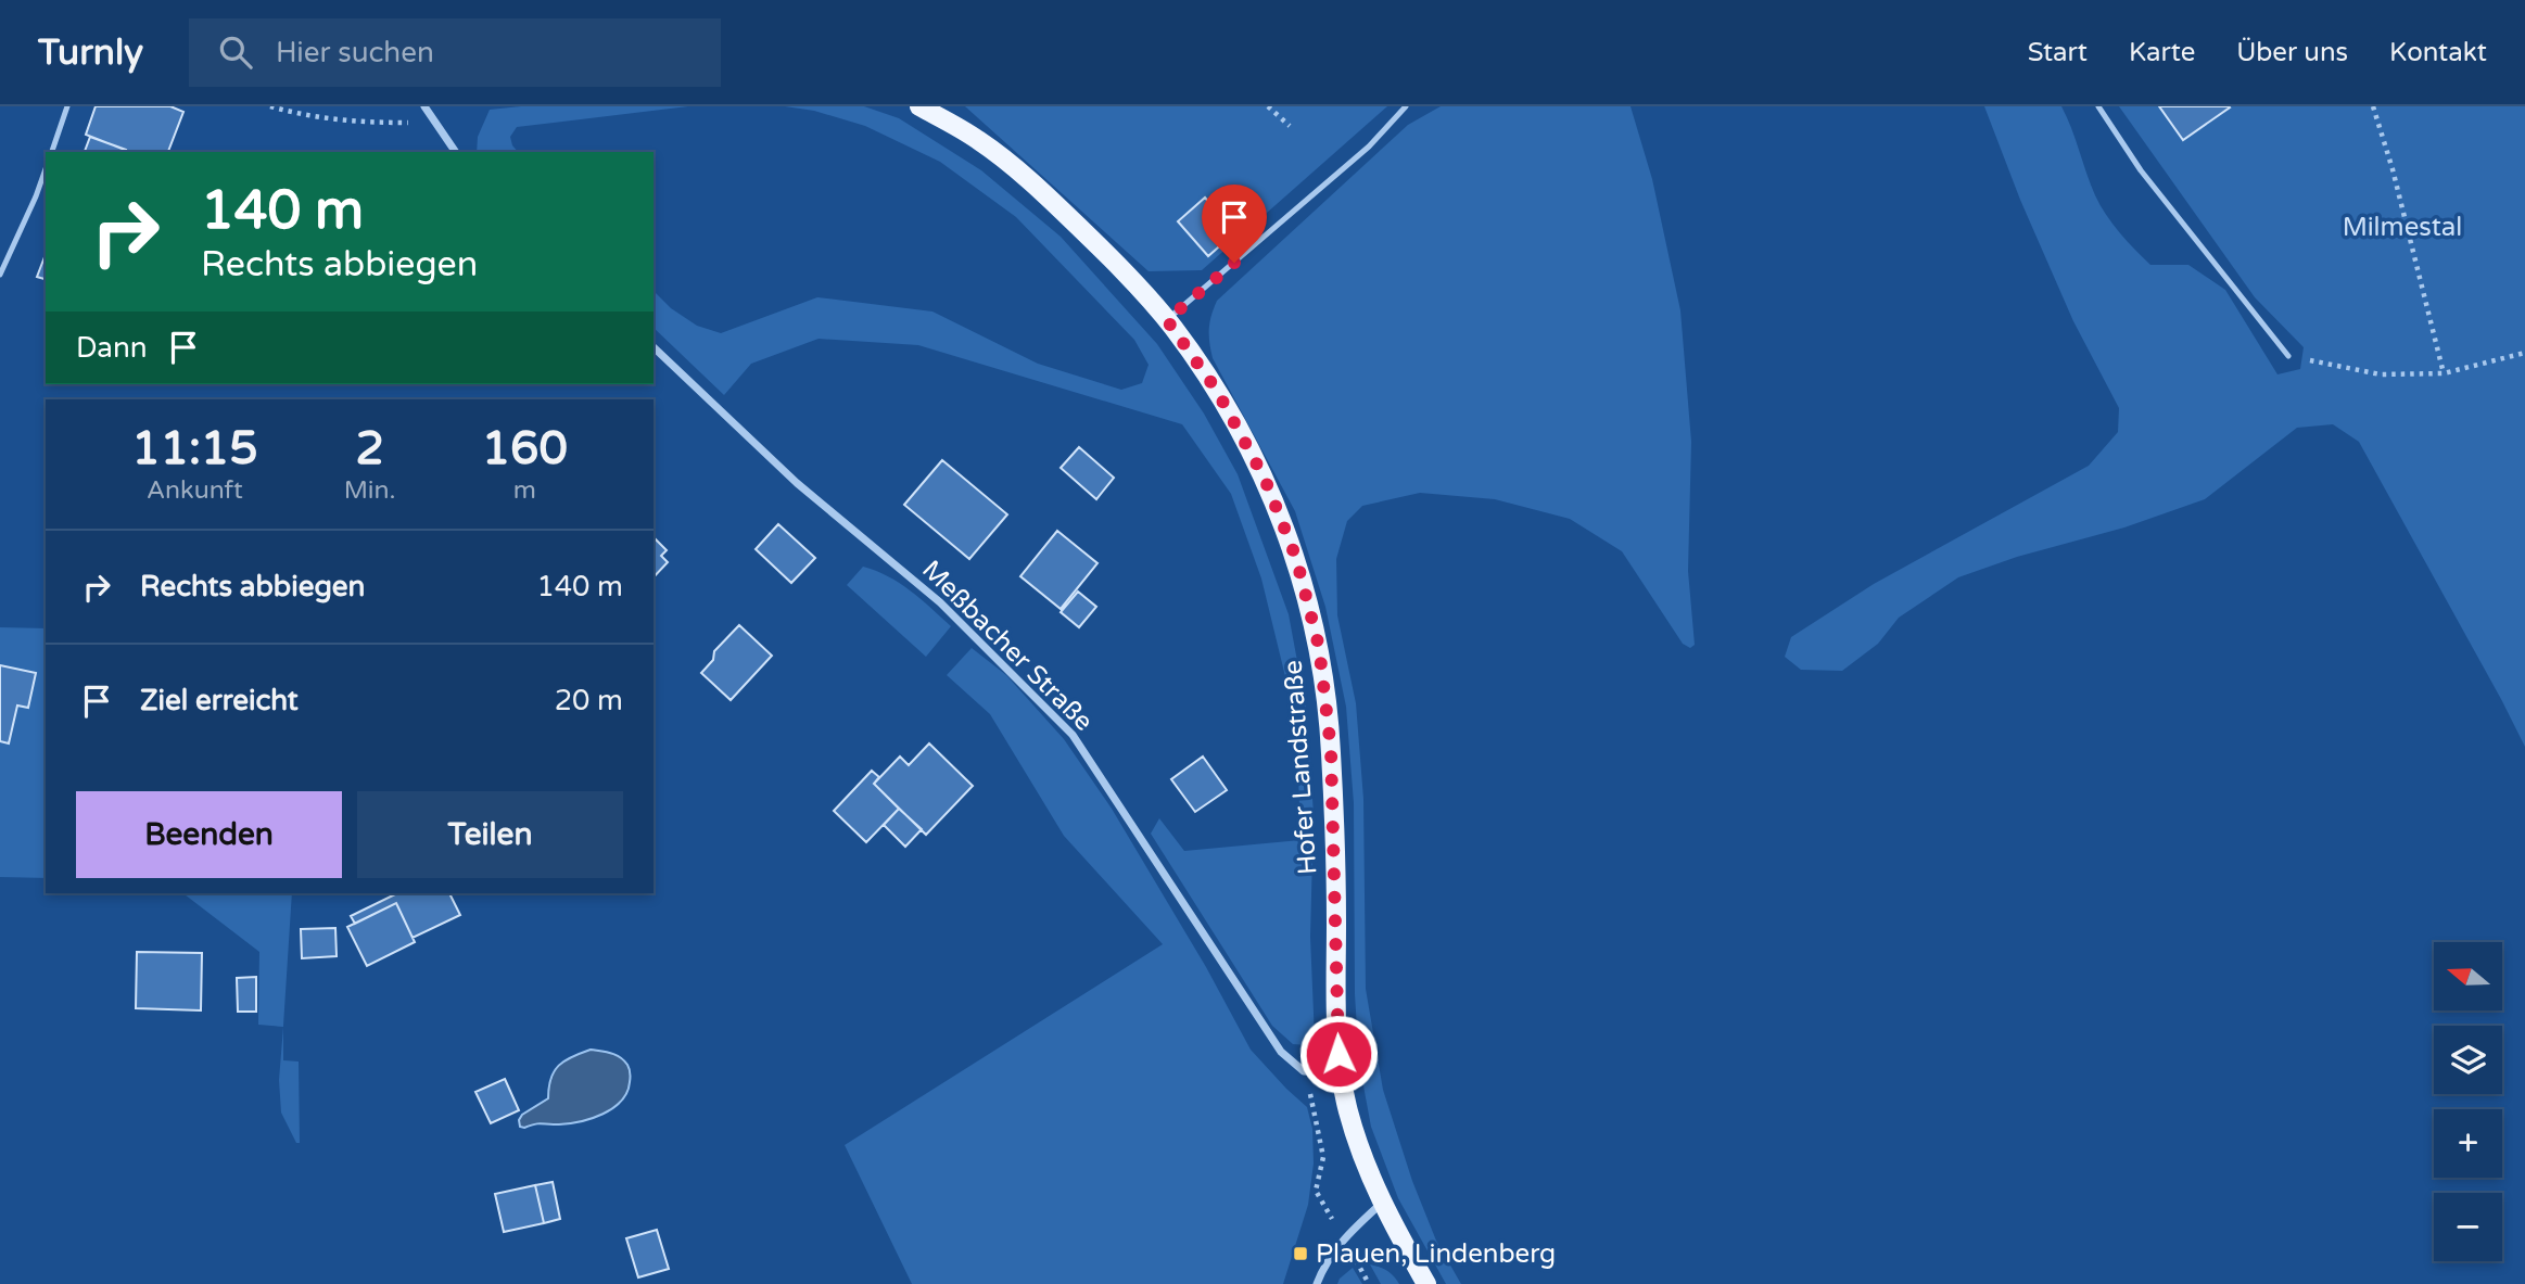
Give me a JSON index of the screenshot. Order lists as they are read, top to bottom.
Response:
{
  "streets": {
    "main road": ["Hofer Landstraße"],
    "street": ["Meßbacher Straße"]
  },
  "parks": ["Milmestal"],
  "places": {
    "transit": ["Plauen, Lindenberg"]
  },
  "north": "left",
  "page": {
    "header": "Turnly",
    "search": "Hier suchen",
    "nav": [
      "Start",
      "Karte",
      "Über uns",
      "Kontakt"
    ],
    "turn": ["140 m", "Rechts abbiegen"],
    "then": "Dann",
    "eta": [
      "11:15",
      "Ankunft",
      "2",
      "Min.",
      "160",
      "m"
    ],
    "list": [
      {
        "name": "Rechts abbiegen",
        "value": "140 m"
      },
      {
        "name": "Ziel erreicht",
        "value": "20 m"
      }
    ],
    "buttons": ["Beenden", "Teilen"],
    "map_buttons": ["+", "−"]
  }
}
